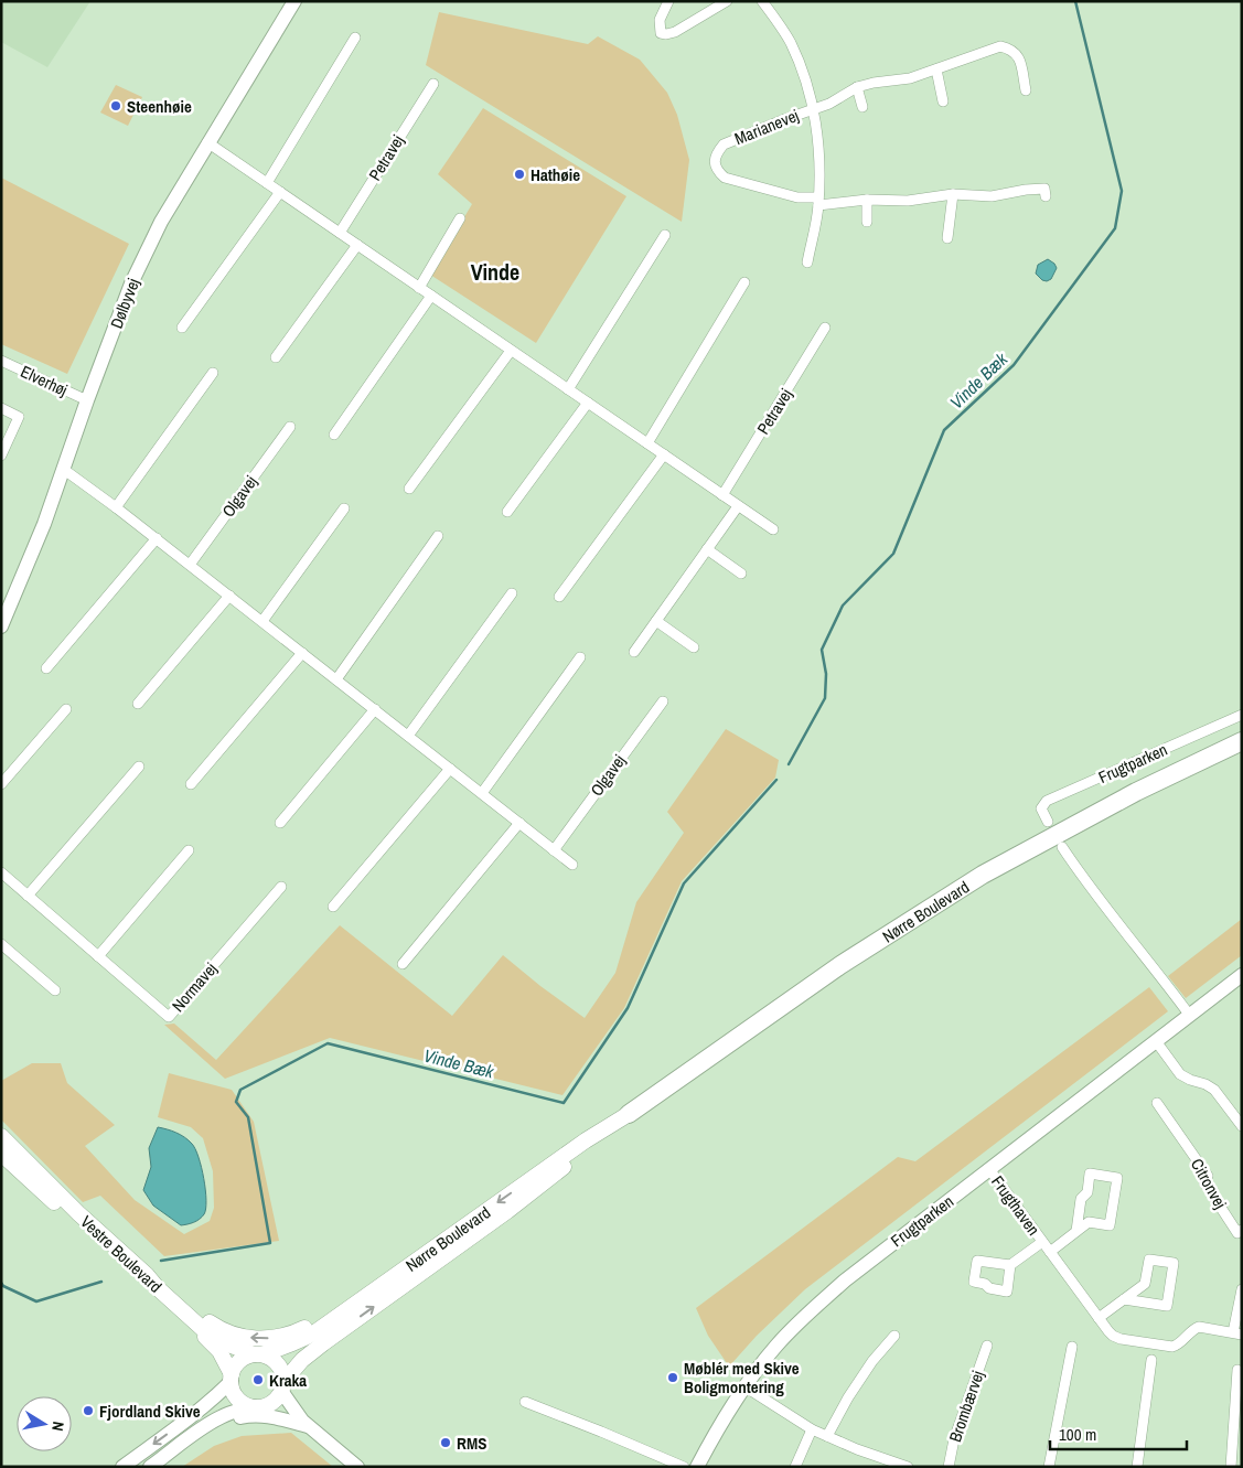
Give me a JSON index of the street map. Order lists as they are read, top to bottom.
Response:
{
  "streets": {
    "highway": ["Nørre Boulevard"],
    "main road": ["Vestre Boulevard"],
    "street": [
      "Marianevej",
      "Petravej",
      "Dølbyvej",
      "Elverhøj",
      "Olgavej",
      "Frugtparken",
      "Normavej",
      "Citronvej",
      "Frugthaven",
      "Brombærvej"
    ]
  },
  "crossings": [
    ["Dølbyvej", "Elverhøj"],
    ["Frugtparken", "Frugthaven"],
    ["Nørre Boulevard", "Vestre Boulevard"]
  ],
  "districts": ["Vinde"],
  "water": ["Vinde Bæk"],
  "places": [
    "Steenhøie",
    "Hathøie",
    "Møblér med Skive Boligmontering",
    "Kraka",
    "Fjordland Skive",
    "RMS"
  ],
  "scale_bar": "100 m",
  "north": "right"
}
